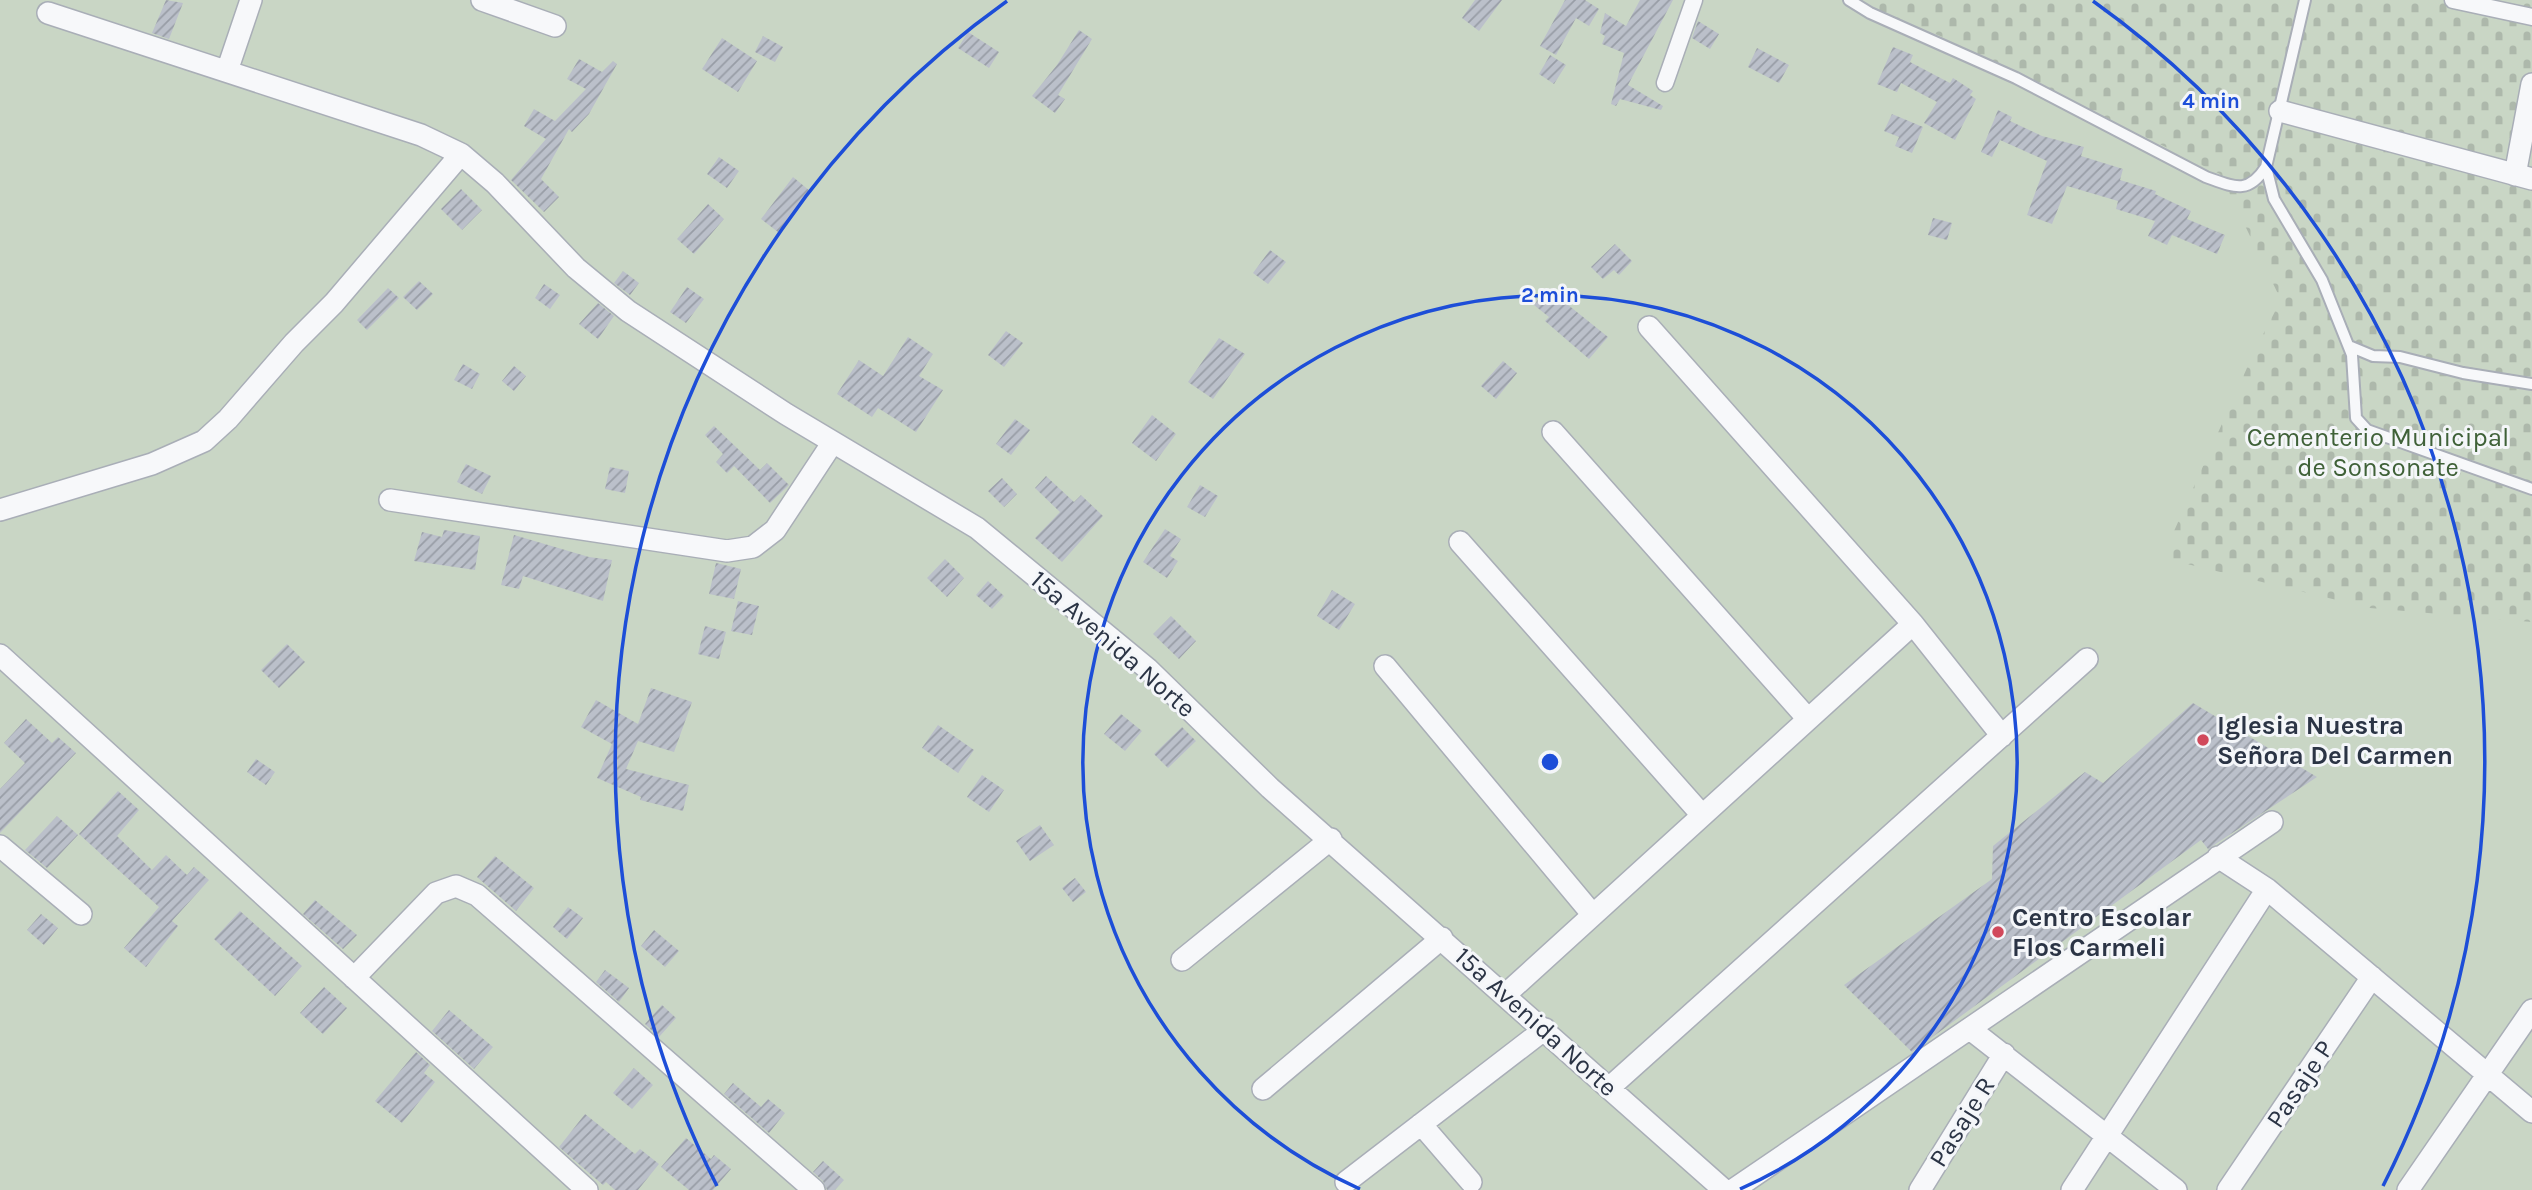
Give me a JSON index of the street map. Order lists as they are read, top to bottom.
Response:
{
  "streets": {
    "street": ["15a Avenida Norte", "Pasaje P", "Pasaje R"]
  },
  "parks": ["Cementerio Municipal de Sonsonate"],
  "places": ["Iglesia Nuestra Señora Del Carmen", "Centro Escolar Flos Carmeli"],
  "rings": ["4 min", "2 min"]
}
